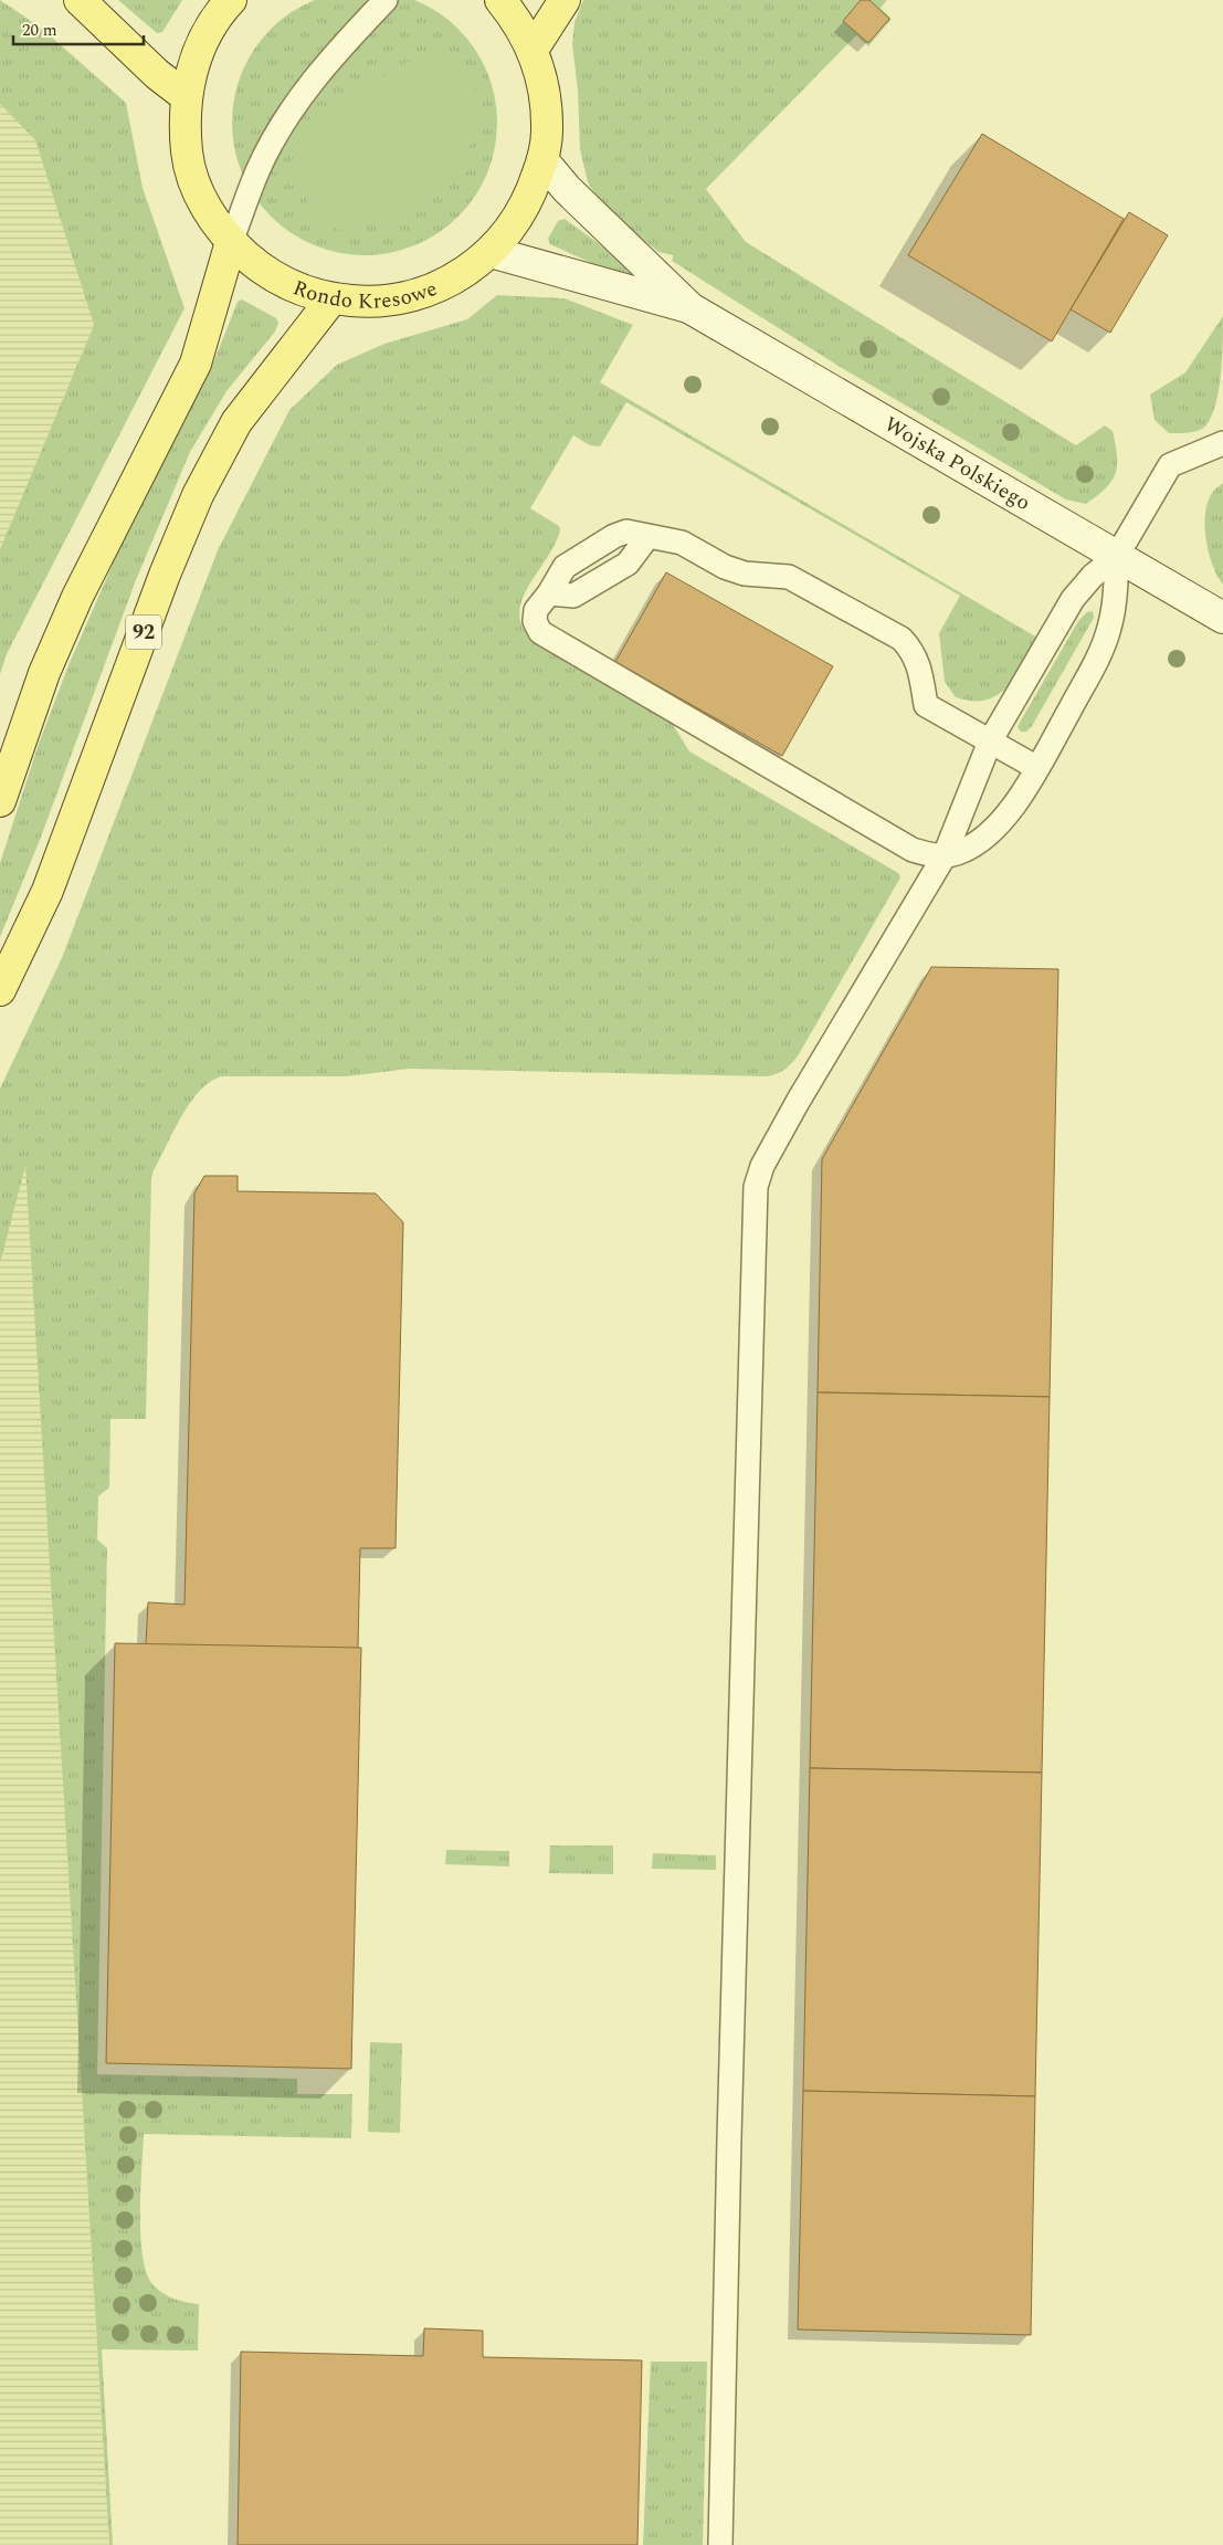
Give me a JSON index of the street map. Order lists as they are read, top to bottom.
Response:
{
  "streets": {
    "main road": ["Rondo Kresowe", "92"],
    "street": ["Wojska Polskiego"]
  },
  "crossings": [
    ["Rondo Kresowe", "Wojska Polskiego"],
    ["Rondo Kresowe", "92"]
  ],
  "scale_bar": "20 m"
}
